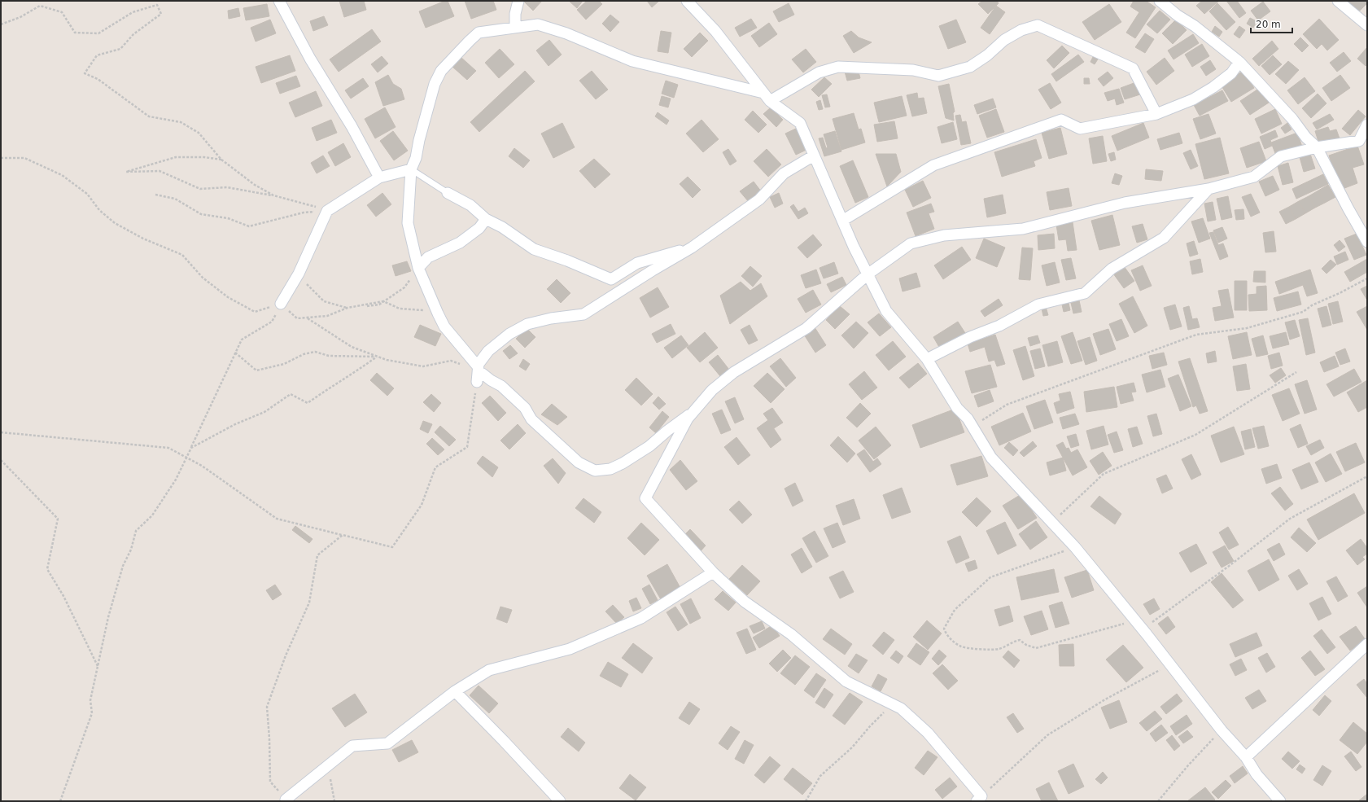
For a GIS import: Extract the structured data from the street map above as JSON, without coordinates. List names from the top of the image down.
{
  "scale_bar": "20 m"
}
